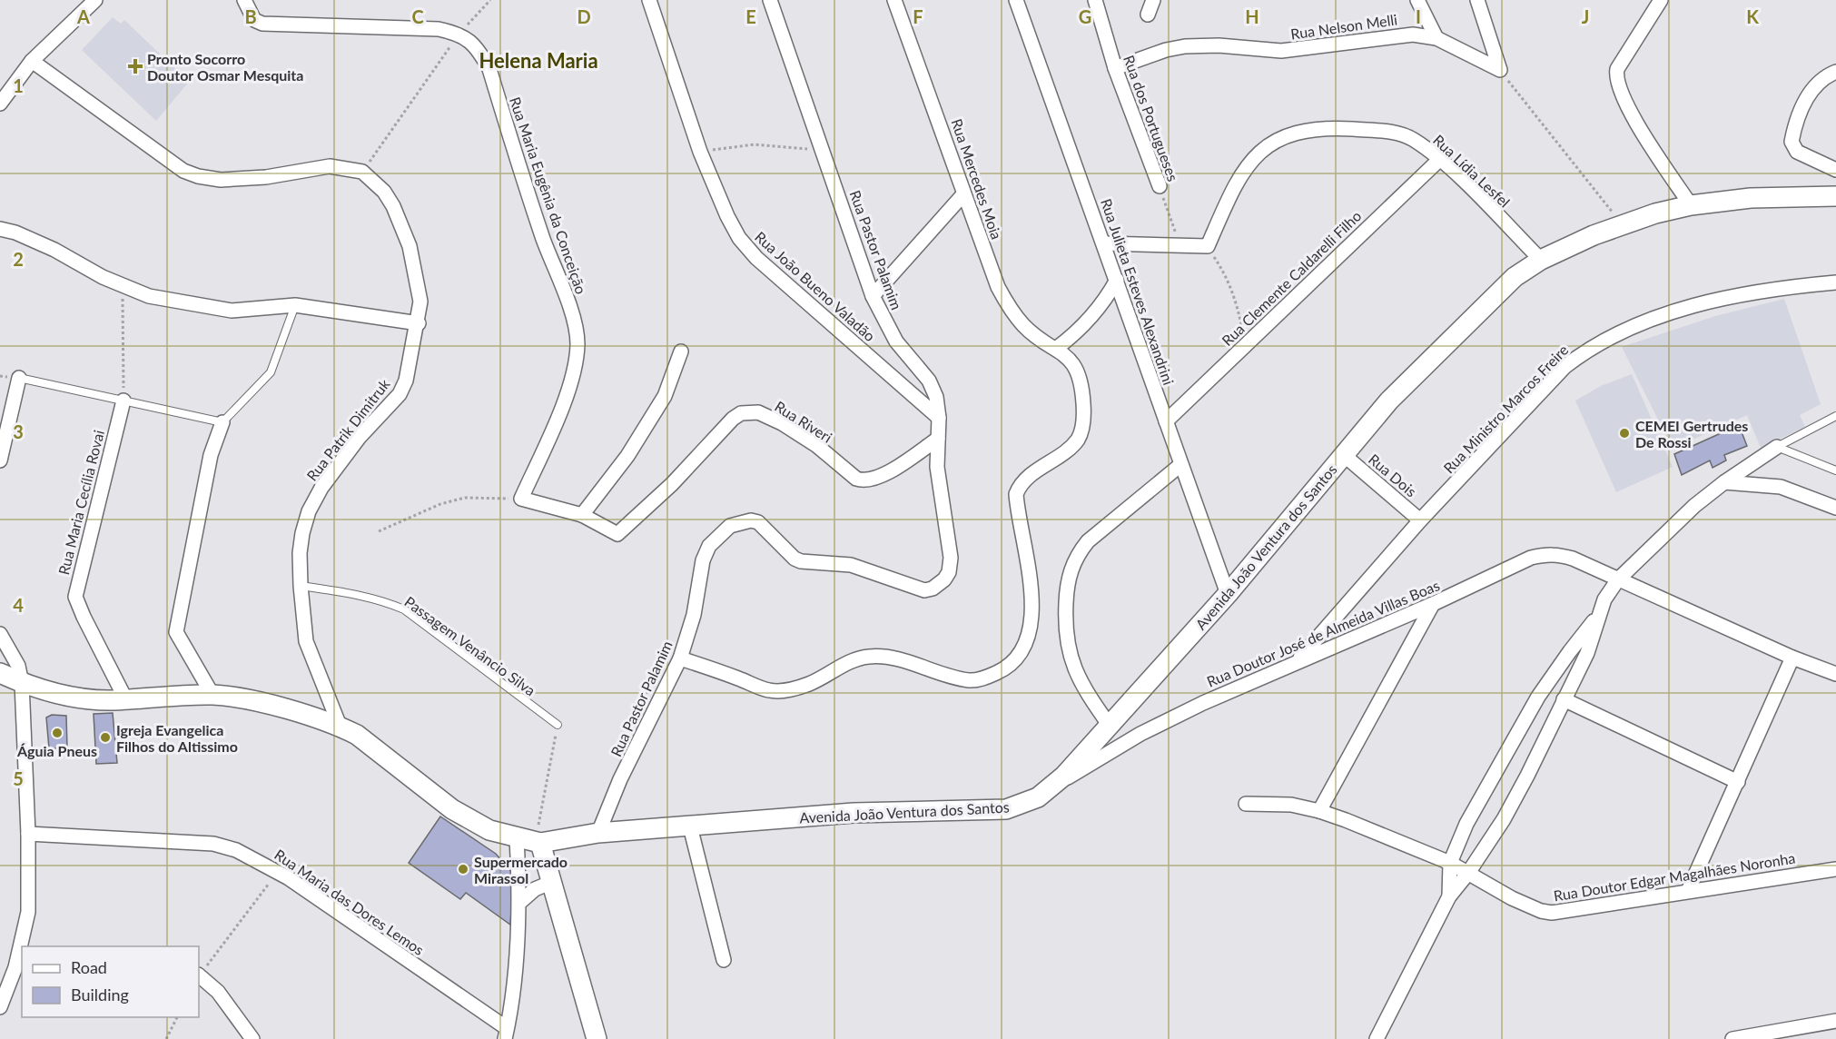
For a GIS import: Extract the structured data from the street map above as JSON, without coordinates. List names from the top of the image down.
{
  "streets": {
    "main road": ["Avenida João Ventura dos Santos"],
    "street": [
      "Rua Nelson Melli",
      "Rua dos Portugueses",
      "Rua Lídia Lesfel",
      "Rua Mercedes Moia",
      "Rua Maria Eugênia da Conceição",
      "Rua Pastor Palamim",
      "Rua Clemente Caldarelli Filho",
      "Rua João Bueno Valadão",
      "Rua Julieta Esteves Alexandrini",
      "Rua Ministro Marcos Freire",
      "Rua Riveri",
      "Rua Patrik Dimitruk",
      "Rua Dois",
      "Rua Maria Cecília Rovai",
      "Rua Doutor José de Almeida Villas Boas",
      "Rua Doutor Edgar Magalhães Noronha",
      "Rua Maria das Dores Lemos"
    ],
    "lane": ["Passagem Venâncio Silva"]
  },
  "crossings": [
    ["Rua Nelson Melli", "Rua dos Portugueses"],
    ["Rua Lídia Lesfel", "Rua Clemente Caldarelli Filho"],
    ["Rua Lídia Lesfel", "Avenida João Ventura dos Santos"],
    ["Rua Mercedes Moia", "Rua Pastor Palamim"],
    ["Rua Pastor Palamim", "Rua João Bueno Valadão"],
    ["Rua Pastor Palamim", "Rua Riveri"],
    ["Rua Pastor Palamim", "Avenida João Ventura dos Santos"],
    ["Rua Clemente Caldarelli Filho", "Rua Julieta Esteves Alexandrini"],
    ["Rua Julieta Esteves Alexandrini", "Avenida João Ventura dos Santos"],
    ["Rua Ministro Marcos Freire", "Rua Dois"],
    ["Rua Ministro Marcos Freire", "Rua Doutor José de Almeida Villas Boas"],
    ["Rua Patrik Dimitruk", "Avenida João Ventura dos Santos"],
    ["Rua Patrik Dimitruk", "Passagem Venâncio Silva"],
    ["Rua Dois", "Avenida João Ventura dos Santos"],
    ["Rua Maria Cecília Rovai", "Avenida João Ventura dos Santos"],
    ["Avenida João Ventura dos Santos", "Rua Doutor José de Almeida Villas Boas"]
  ],
  "districts": ["Helena Maria"],
  "places": {
    "health": ["Pronto Socorro Doutor Osmar Mesquita"],
    "other": [
      "CEMEI Gertrudes De Rossi",
      "Águia Pneus",
      "Igreja Evangelica Filhos do Altissimo",
      "Supermercado Mirassol"
    ]
  },
  "legend": ["Road", "Building"],
  "grid": {
    "columns": [
      "A",
      "B",
      "C",
      "D",
      "E",
      "F",
      "G",
      "H",
      "I",
      "J",
      "K"
    ],
    "rows": [
      "1",
      "2",
      "3",
      "4",
      "5"
    ]
  }
}
